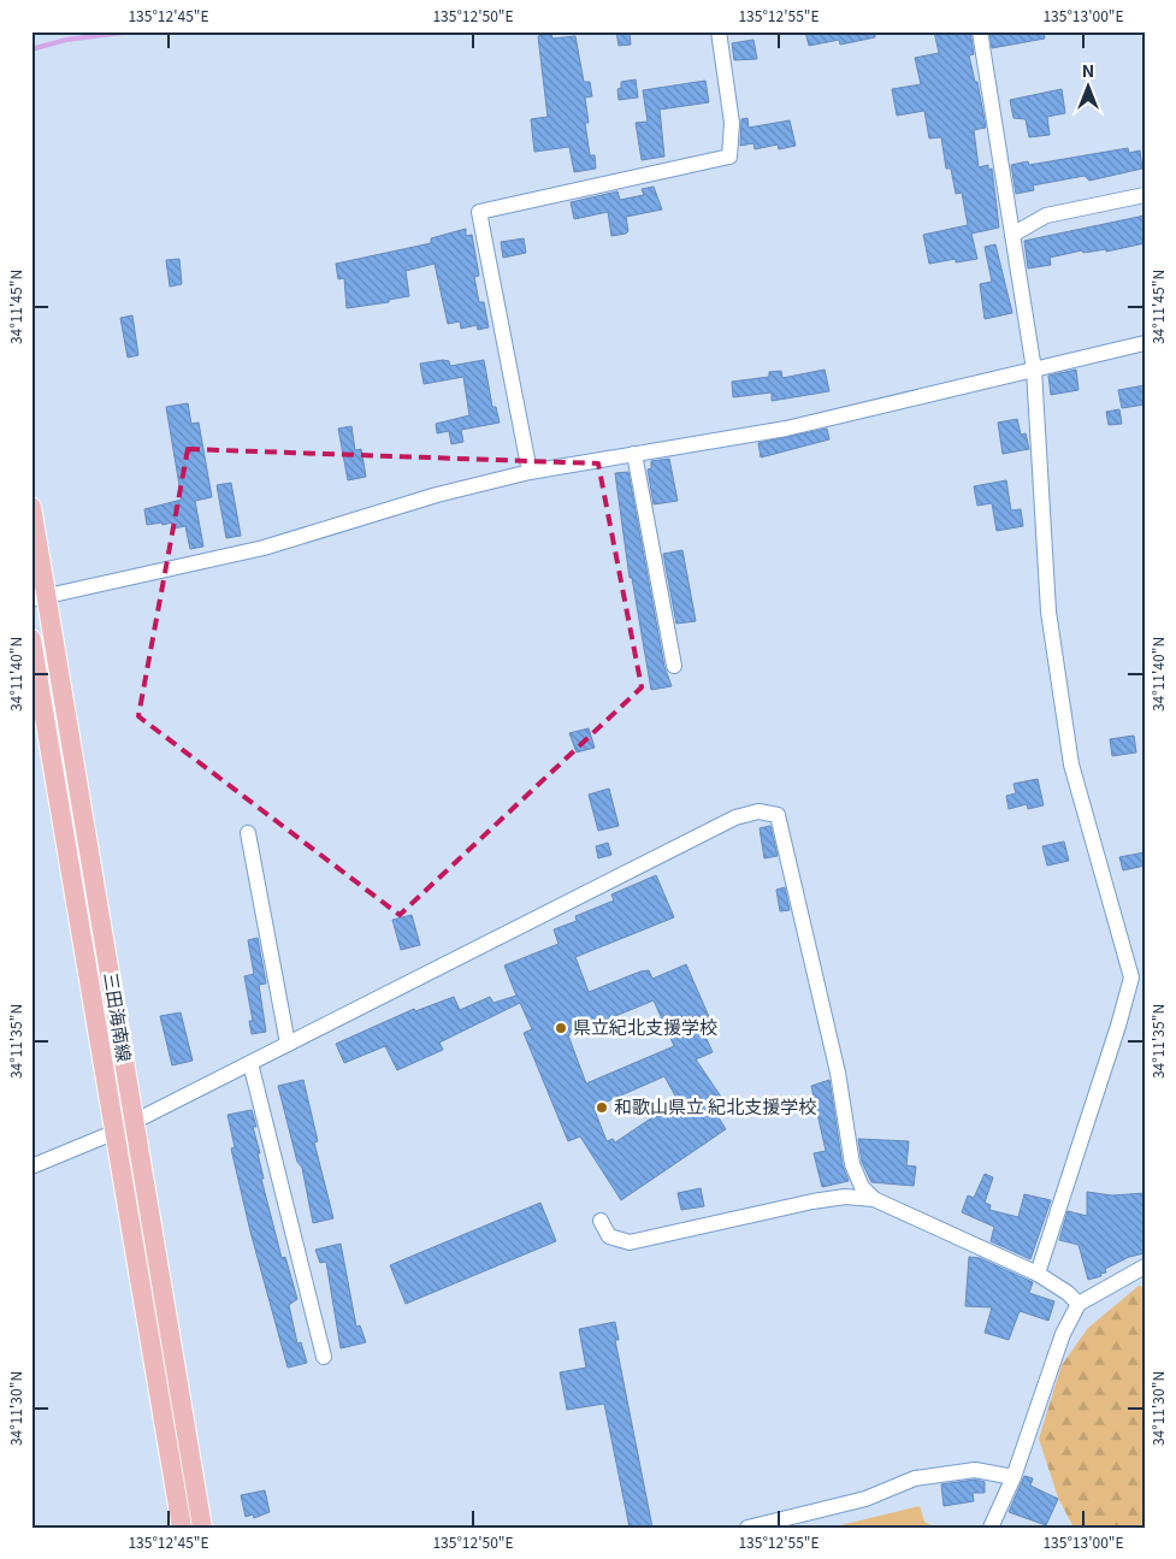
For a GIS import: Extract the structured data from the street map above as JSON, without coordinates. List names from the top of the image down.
{
  "streets": {
    "main road": ["三田海南線"]
  },
  "places": ["県立紀北支援学校", "和歌山県立 紀北支援学校"],
  "north": "top",
  "coordinates": [
    "135°12'45\"E",
    "135°12'50\"E",
    "135°12'55\"E",
    "135°13'00\"E",
    "34°11'45\"N",
    "34°11'40\"N",
    "34°11'35\"N",
    "34°11'30\"N"
  ]
}
